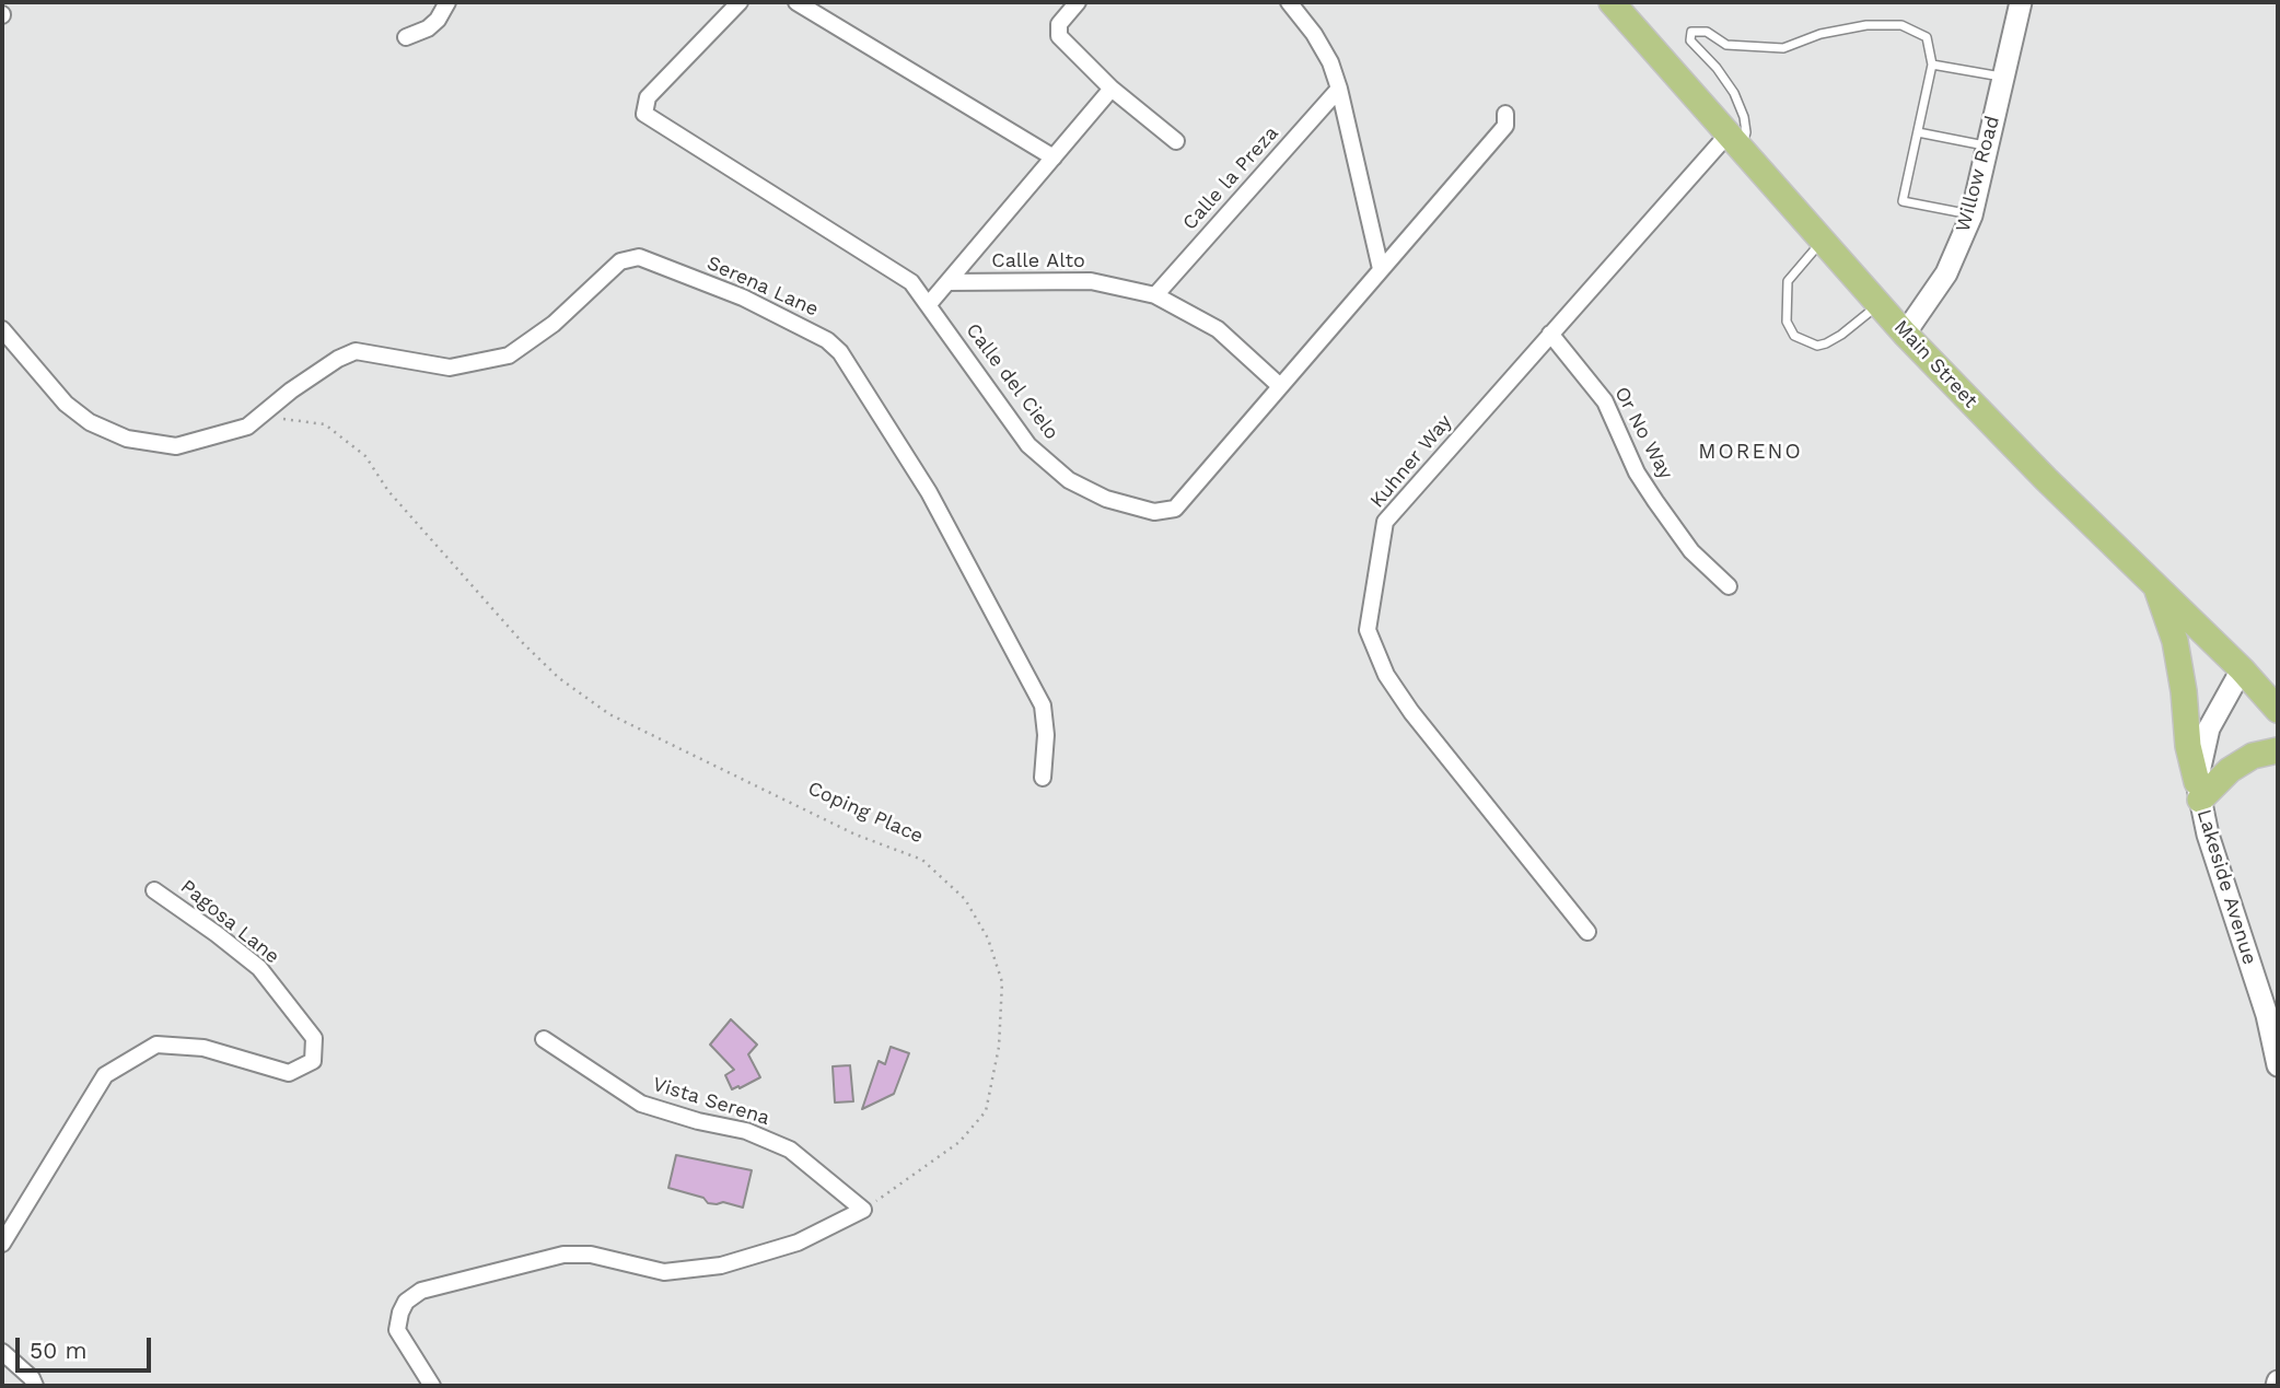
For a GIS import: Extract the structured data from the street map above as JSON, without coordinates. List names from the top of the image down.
{
  "streets": {
    "main road": ["Main Street"],
    "street": [
      "Willow Road",
      "Calle la Preza",
      "Calle Alto",
      "Serena Lane",
      "Calle del Cielo",
      "Or No Way",
      "Kuhner Way",
      "Lakeside Avenue",
      "Pagosa Lane",
      "Vista Serena"
    ],
    "path": ["Coping Place"]
  },
  "crossings": [
    ["Willow Road", "Main Street"],
    ["Calle la Preza", "Calle Alto"],
    ["Calle Alto", "Calle del Cielo"],
    ["Main Street", "Kuhner Way"],
    ["Main Street", "Lakeside Avenue"],
    ["Or No Way", "Kuhner Way"],
    ["Coping Place", "Vista Serena"]
  ],
  "districts": ["MORENO"],
  "scale_bar": "50 m"
}
